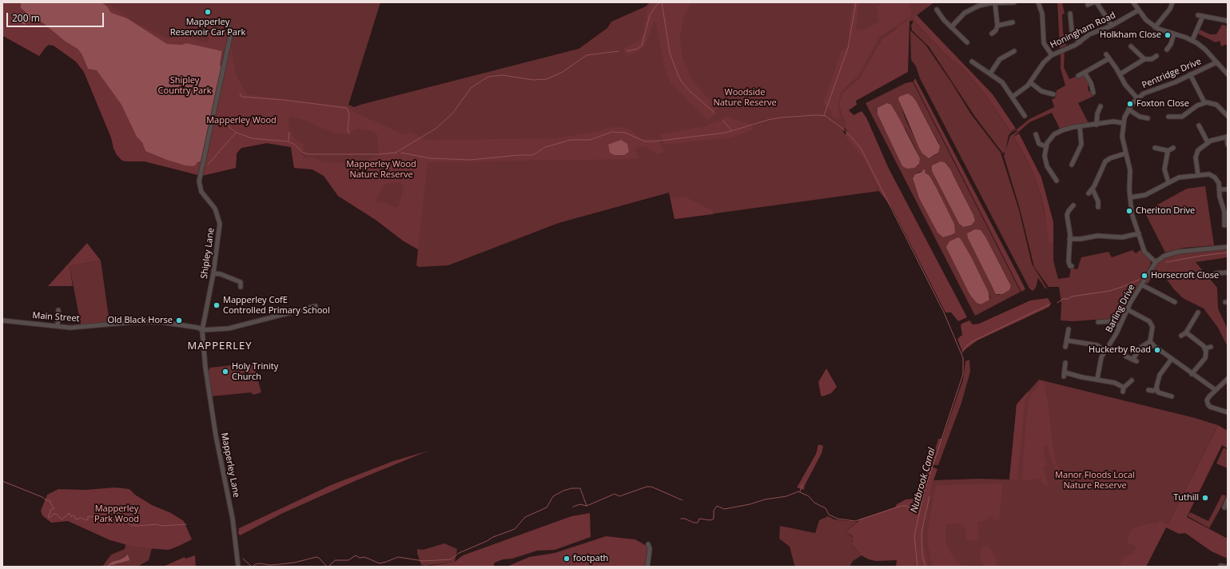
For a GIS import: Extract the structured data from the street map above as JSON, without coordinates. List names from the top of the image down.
{
  "streets": {
    "street": [
      "Honingham Road",
      "Pentridge Drive",
      "Shipley Lane",
      "Barling Drive",
      "Main Street",
      "Mapperley Lane"
    ]
  },
  "crossings": [
    ["Pentridge Drive", "Barling Drive"],
    ["Shipley Lane", "Main Street"],
    ["Shipley Lane", "Mapperley Lane"],
    ["Main Street", "Mapperley Lane"]
  ],
  "districts": ["MAPPERLEY"],
  "water": ["Nutbrook Canal"],
  "parks": [
    "Shipley Country Park",
    "Woodside Nature Reserve",
    "Mapperley Wood",
    "Mapperley Wood Nature Reserve",
    "Manor Floods Local Nature Reserve",
    "Mapperley Park Wood"
  ],
  "places": [
    "Mapperley Reservoir Car Park",
    "Holkham Close",
    "Foxton Close",
    "Cheriton Drive",
    "Horsecroft Close",
    "Mapperley CofE Controlled Primary School",
    "Old Black Horse",
    "Huckerby Road",
    "Holy Trinity Church",
    "Tuthill",
    "footpath"
  ],
  "scale_bar": "200 m"
}
